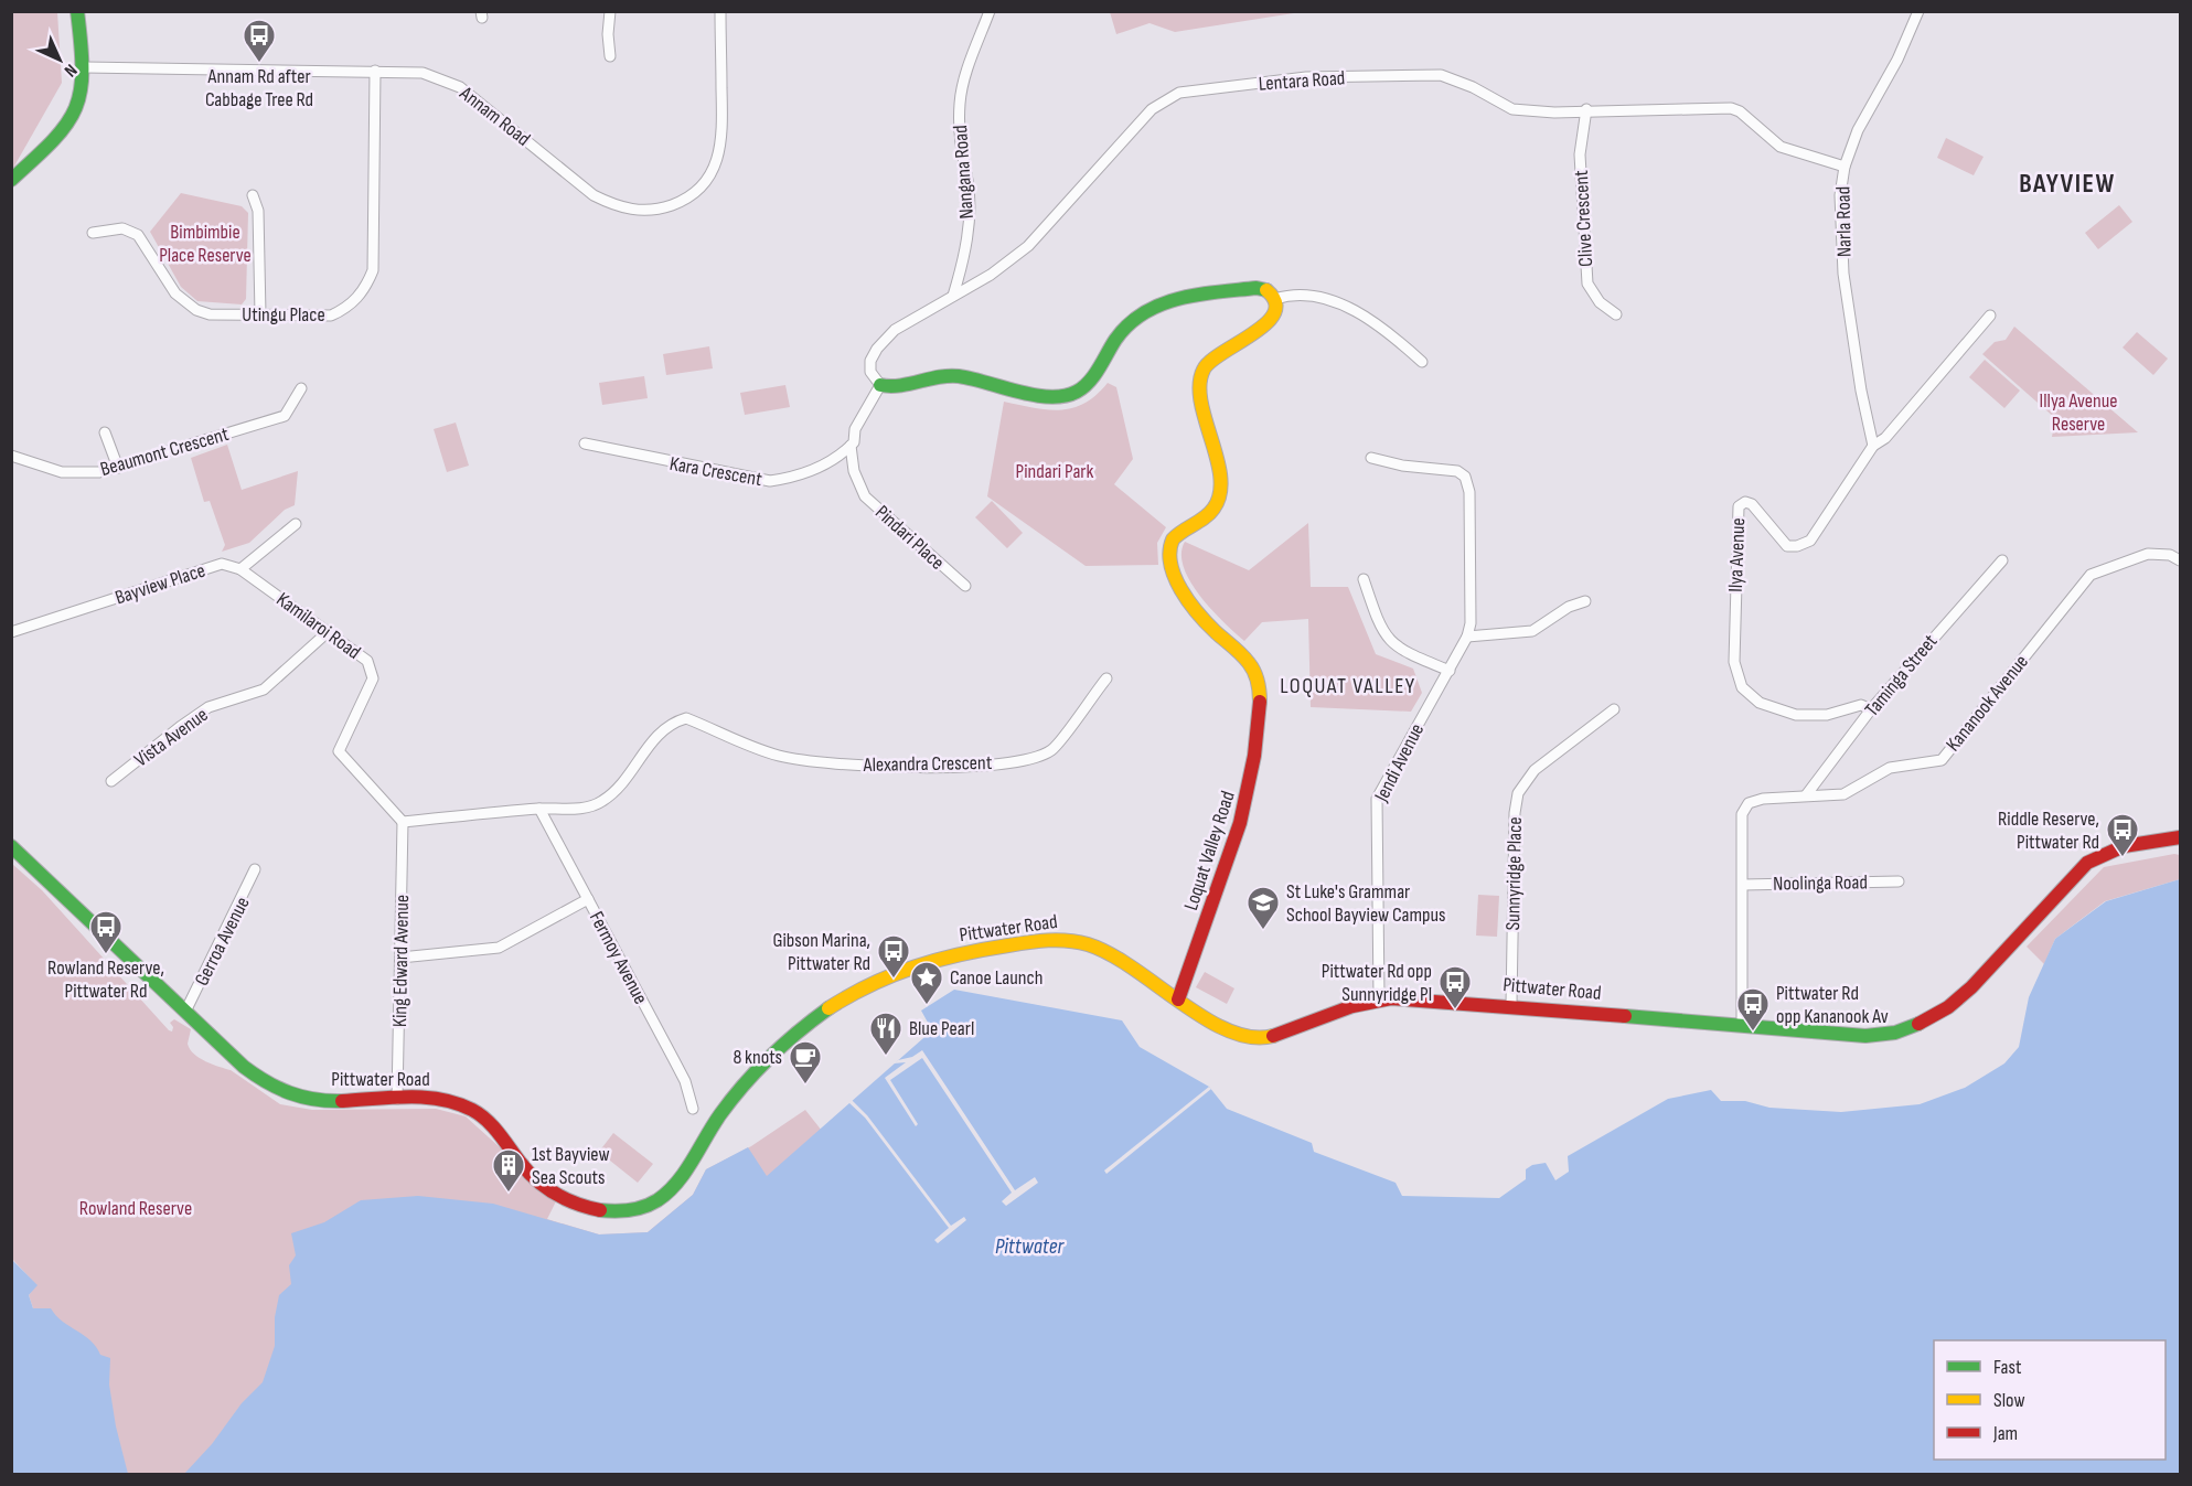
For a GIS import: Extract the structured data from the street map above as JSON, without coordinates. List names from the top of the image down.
{
  "streets": {
    "main road": ["Loquat Valley Road", "Pittwater Road"],
    "street": [
      "Lentara Road",
      "Annam Road",
      "Nangana Road",
      "Clive Crescent",
      "Narla Road",
      "Utingu Place",
      "Beaumont Crescent",
      "Kara Crescent",
      "Pindari Place",
      "Ilya Avenue",
      "Bayview Place",
      "Kamilaroi Road",
      "Taminga Street",
      "Kananook Avenue",
      "Vista Avenue",
      "Jendi Avenue",
      "Alexandra Crescent",
      "Sunnyridge Place",
      "Noolinga Road",
      "Gerroa Avenue",
      "Fermoy Avenue",
      "King Edward Avenue"
    ]
  },
  "crossings": [
    ["Lentara Road", "Nangana Road"],
    ["Lentara Road", "Clive Crescent"],
    ["Lentara Road", "Narla Road"],
    ["Annam Road", "Utingu Place"],
    ["Narla Road", "Ilya Avenue"],
    ["Kara Crescent", "Pindari Place"],
    ["Ilya Avenue", "Taminga Street"],
    ["Bayview Place", "Kamilaroi Road"],
    ["Kamilaroi Road", "Vista Avenue"],
    ["Kamilaroi Road", "Alexandra Crescent"],
    ["Kamilaroi Road", "King Edward Avenue"],
    ["Taminga Street", "Kananook Avenue"],
    ["Kananook Avenue", "Noolinga Road"],
    ["Kananook Avenue", "Pittwater Road"],
    ["Jendi Avenue", "Pittwater Road"],
    ["Alexandra Crescent", "Fermoy Avenue"],
    ["Alexandra Crescent", "King Edward Avenue"],
    ["Loquat Valley Road", "Pittwater Road"],
    ["Sunnyridge Place", "Pittwater Road"],
    ["Pittwater Road", "Gerroa Avenue"],
    ["Pittwater Road", "King Edward Avenue"]
  ],
  "districts": ["BAYVIEW", "LOQUAT VALLEY"],
  "water": ["Pittwater"],
  "parks": [
    "Bimbimbie Place Reserve",
    "Illya Avenue Reserve",
    "Pindari Park",
    "Rowland Reserve"
  ],
  "places": {
    "bus stop": [
      "Annam Rd after Cabbage Tree Rd",
      "Riddle Reserve, Pittwater Rd",
      "Rowland Reserve, Pittwater Rd",
      "Gibson Marina, Pittwater Rd",
      "Pittwater Rd opp Sunnyridge Pl",
      "Pittwater Rd opp Kananook Av"
    ],
    "school or university": ["St Luke's Grammar School Bayview Campus"],
    "place": ["Canoe Launch"],
    "restaurant": ["Blue Pearl"],
    "cafe": ["8 knots"],
    "building": ["1st Bayview Sea Scouts"]
  },
  "legend": ["Fast", "Slow", "Jam"],
  "north": "bottom right"
}
